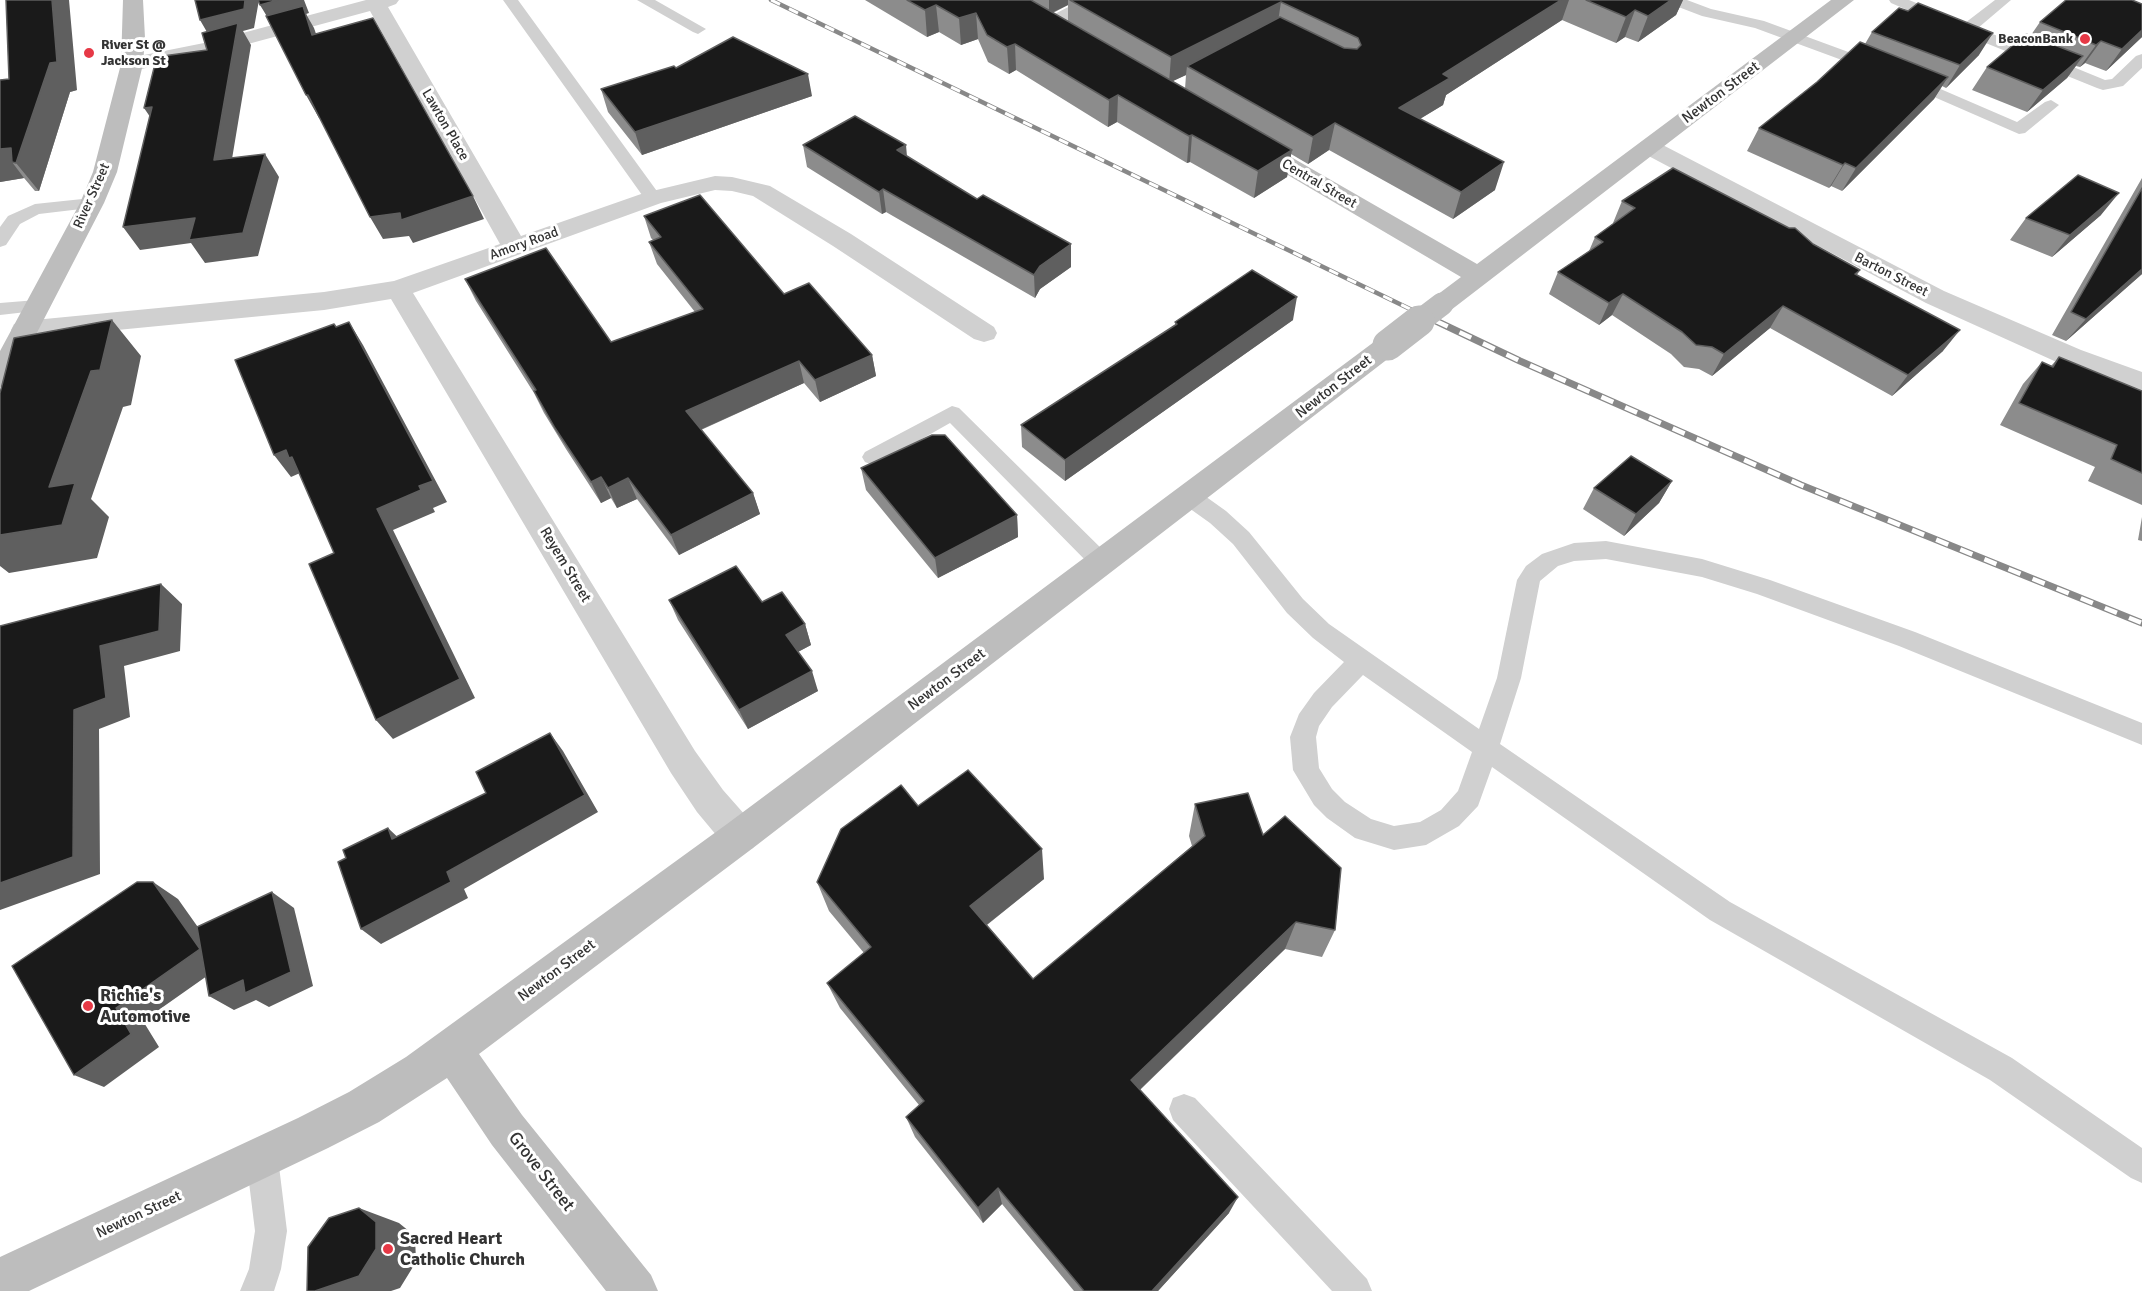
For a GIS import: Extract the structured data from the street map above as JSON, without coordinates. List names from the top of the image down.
{
  "streets": {
    "main road": [
      "Newton Street",
      "Central Street",
      "River Street",
      "Grove Street"
    ],
    "street": [
      "Lawton Place",
      "Amory Road",
      "Barton Street",
      "Reyem Street"
    ]
  },
  "crossings": [
    ["Newton Street", "Central Street"],
    ["Newton Street", "Barton Street"],
    ["Newton Street", "Reyem Street"],
    ["Newton Street", "Grove Street"],
    ["Lawton Place", "Amory Road"],
    ["River Street", "Amory Road"],
    ["Amory Road", "Reyem Street"]
  ],
  "places": [
    "BeaconBank",
    "River St @ Jackson St",
    "Richie's Automotive",
    "Sacred Heart Catholic Church"
  ]
}
